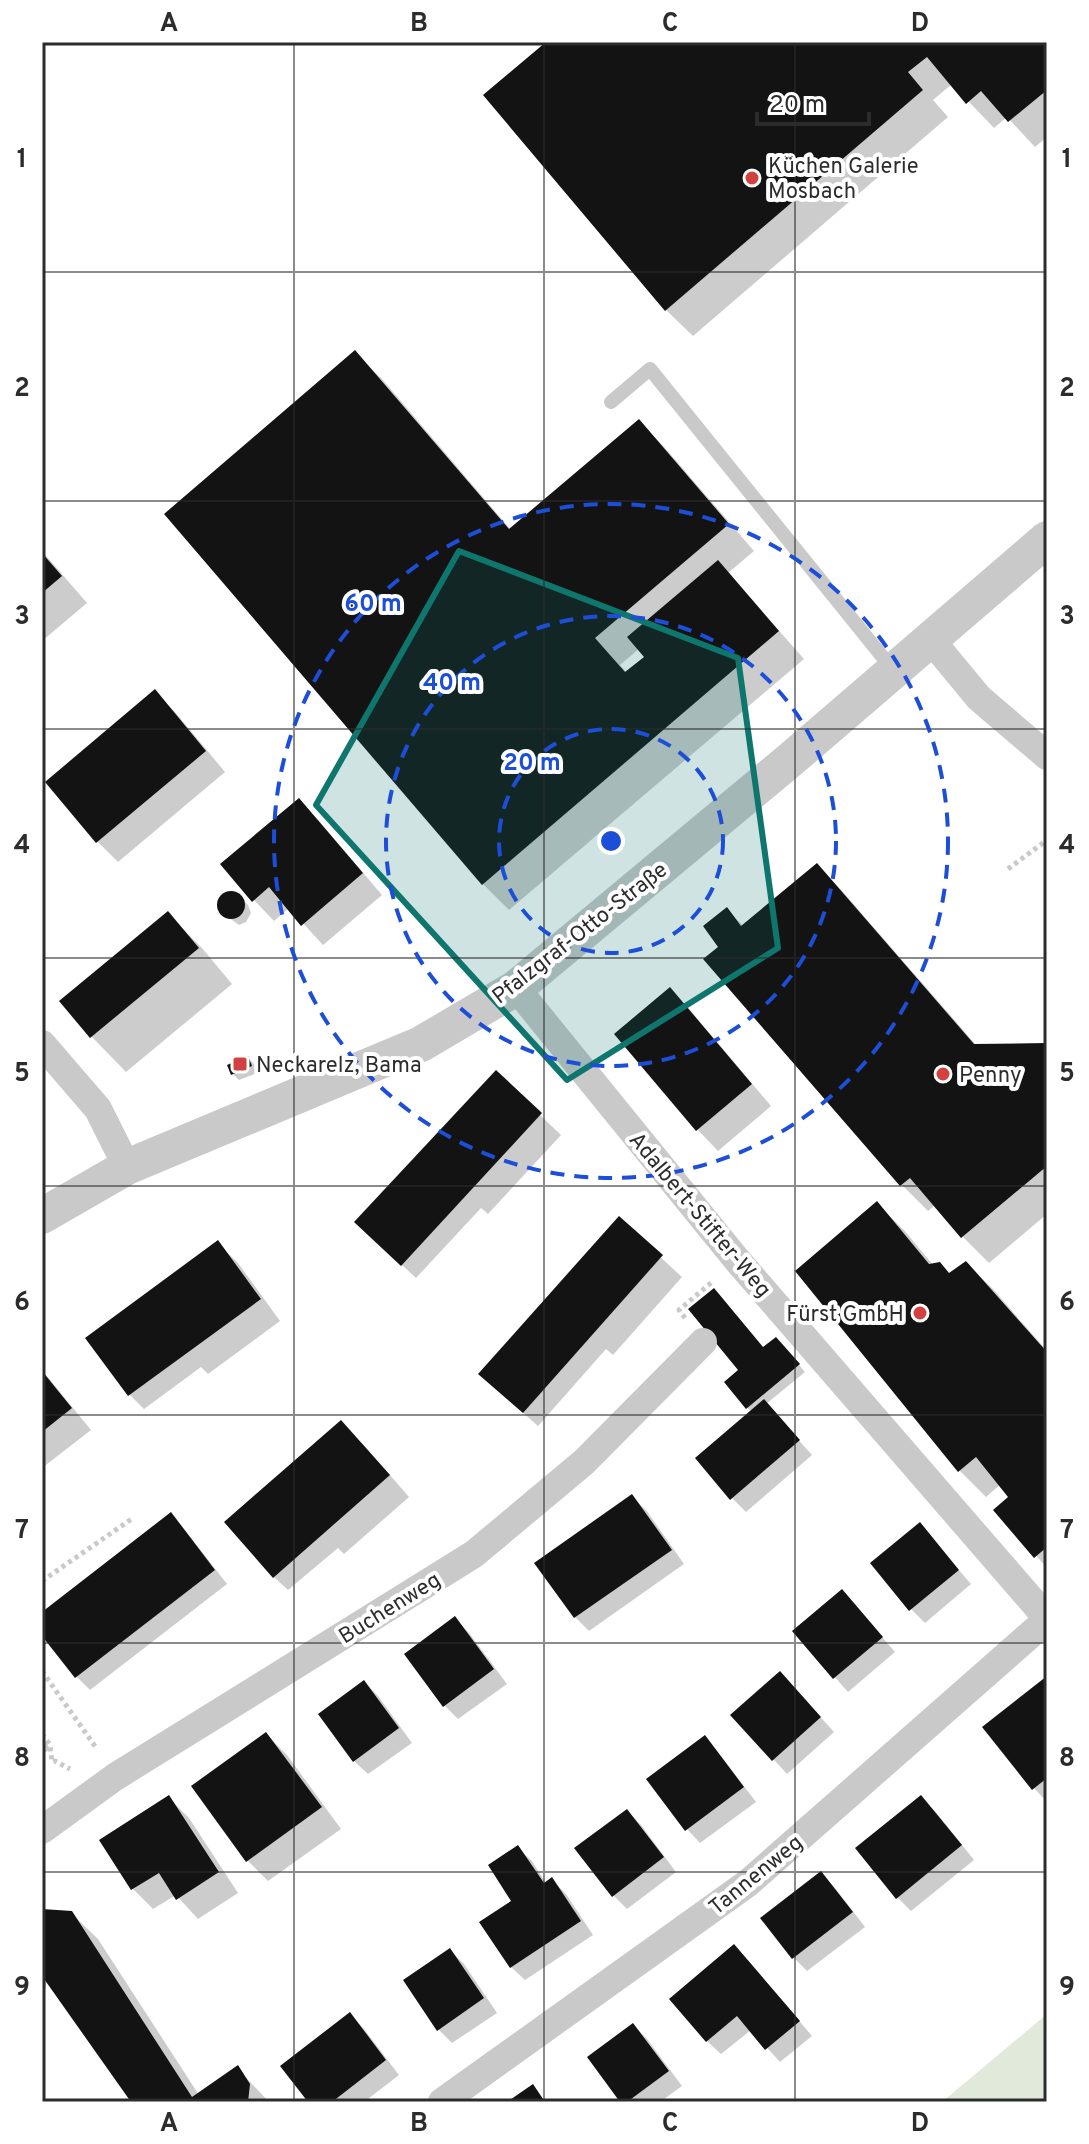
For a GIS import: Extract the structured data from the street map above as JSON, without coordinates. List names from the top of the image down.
{
  "streets": {
    "street": [
      "Pfalzgraf-Otto-Straße",
      "Adalbert-Stifter-Weg",
      "Buchenweg",
      "Tannenweg"
    ]
  },
  "crossings": [
    ["Pfalzgraf-Otto-Straße", "Adalbert-Stifter-Weg"],
    ["Adalbert-Stifter-Weg", "Tannenweg"]
  ],
  "places": {
    "other": ["Küchen Galerie Mosbach", "Penny", "Fürst GmbH"],
    "transit": ["Neckarelz, Bama"]
  },
  "scale_bar": "20 m",
  "grid": {
    "columns": [
      "A",
      "B",
      "C",
      "D"
    ],
    "rows": [
      "1",
      "2",
      "3",
      "4",
      "5",
      "6",
      "7",
      "8",
      "9"
    ]
  },
  "rings": ["60 m", "40 m", "20 m"]
}
